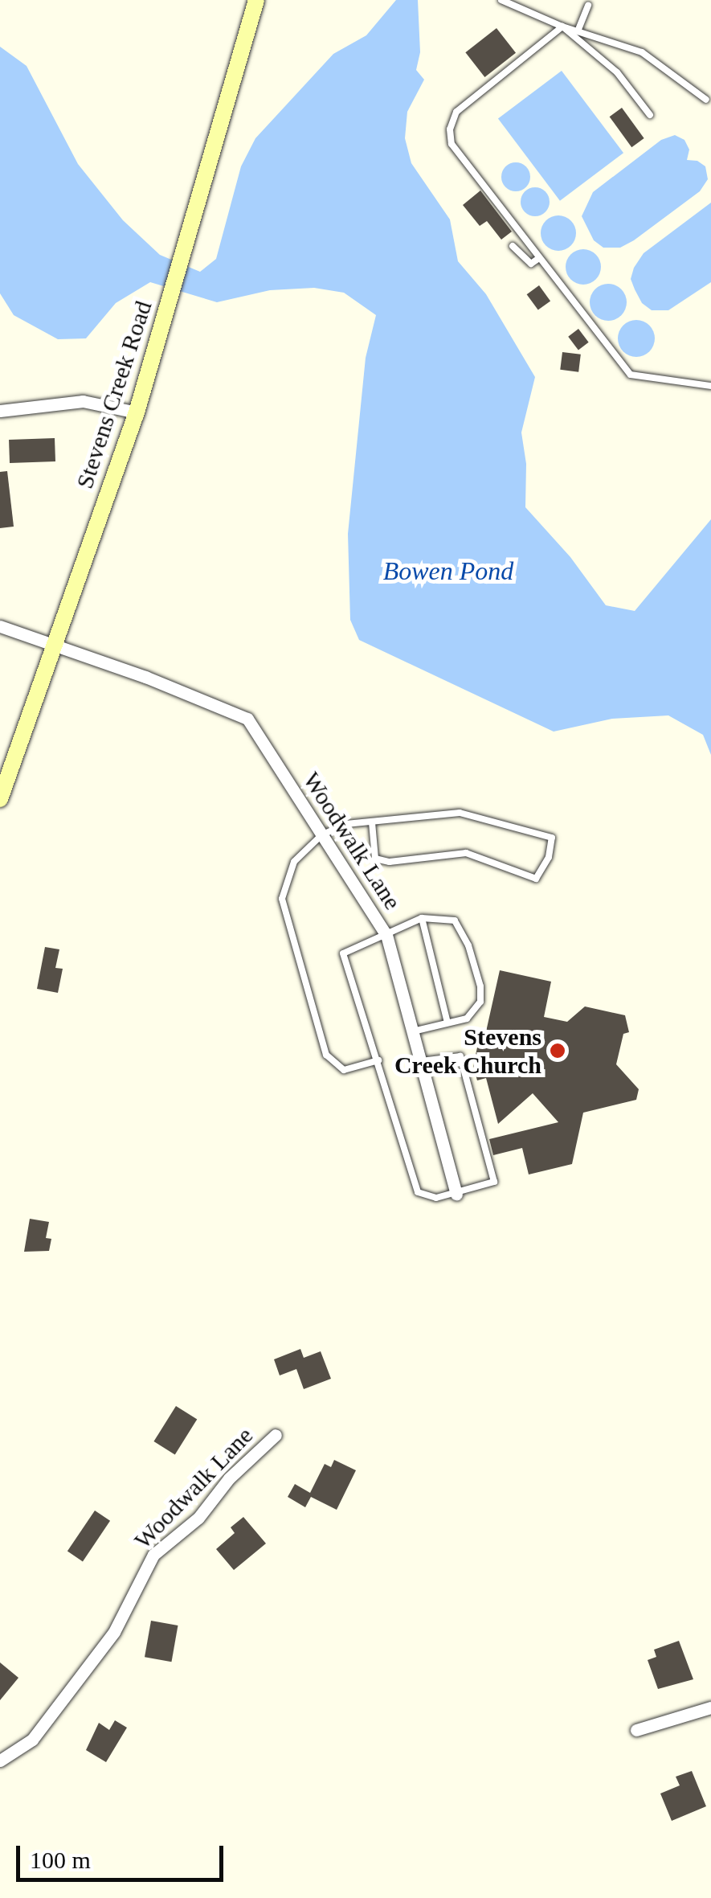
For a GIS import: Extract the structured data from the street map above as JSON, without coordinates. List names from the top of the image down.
{
  "streets": {
    "street": ["Stevens Creek Road", "Woodwalk Lane"]
  },
  "crossings": [
    ["Stevens Creek Road", "Woodwalk Lane"]
  ],
  "water": ["Bowen Pond"],
  "places": ["Stevens Creek Church"],
  "scale_bar": "100 m"
}
